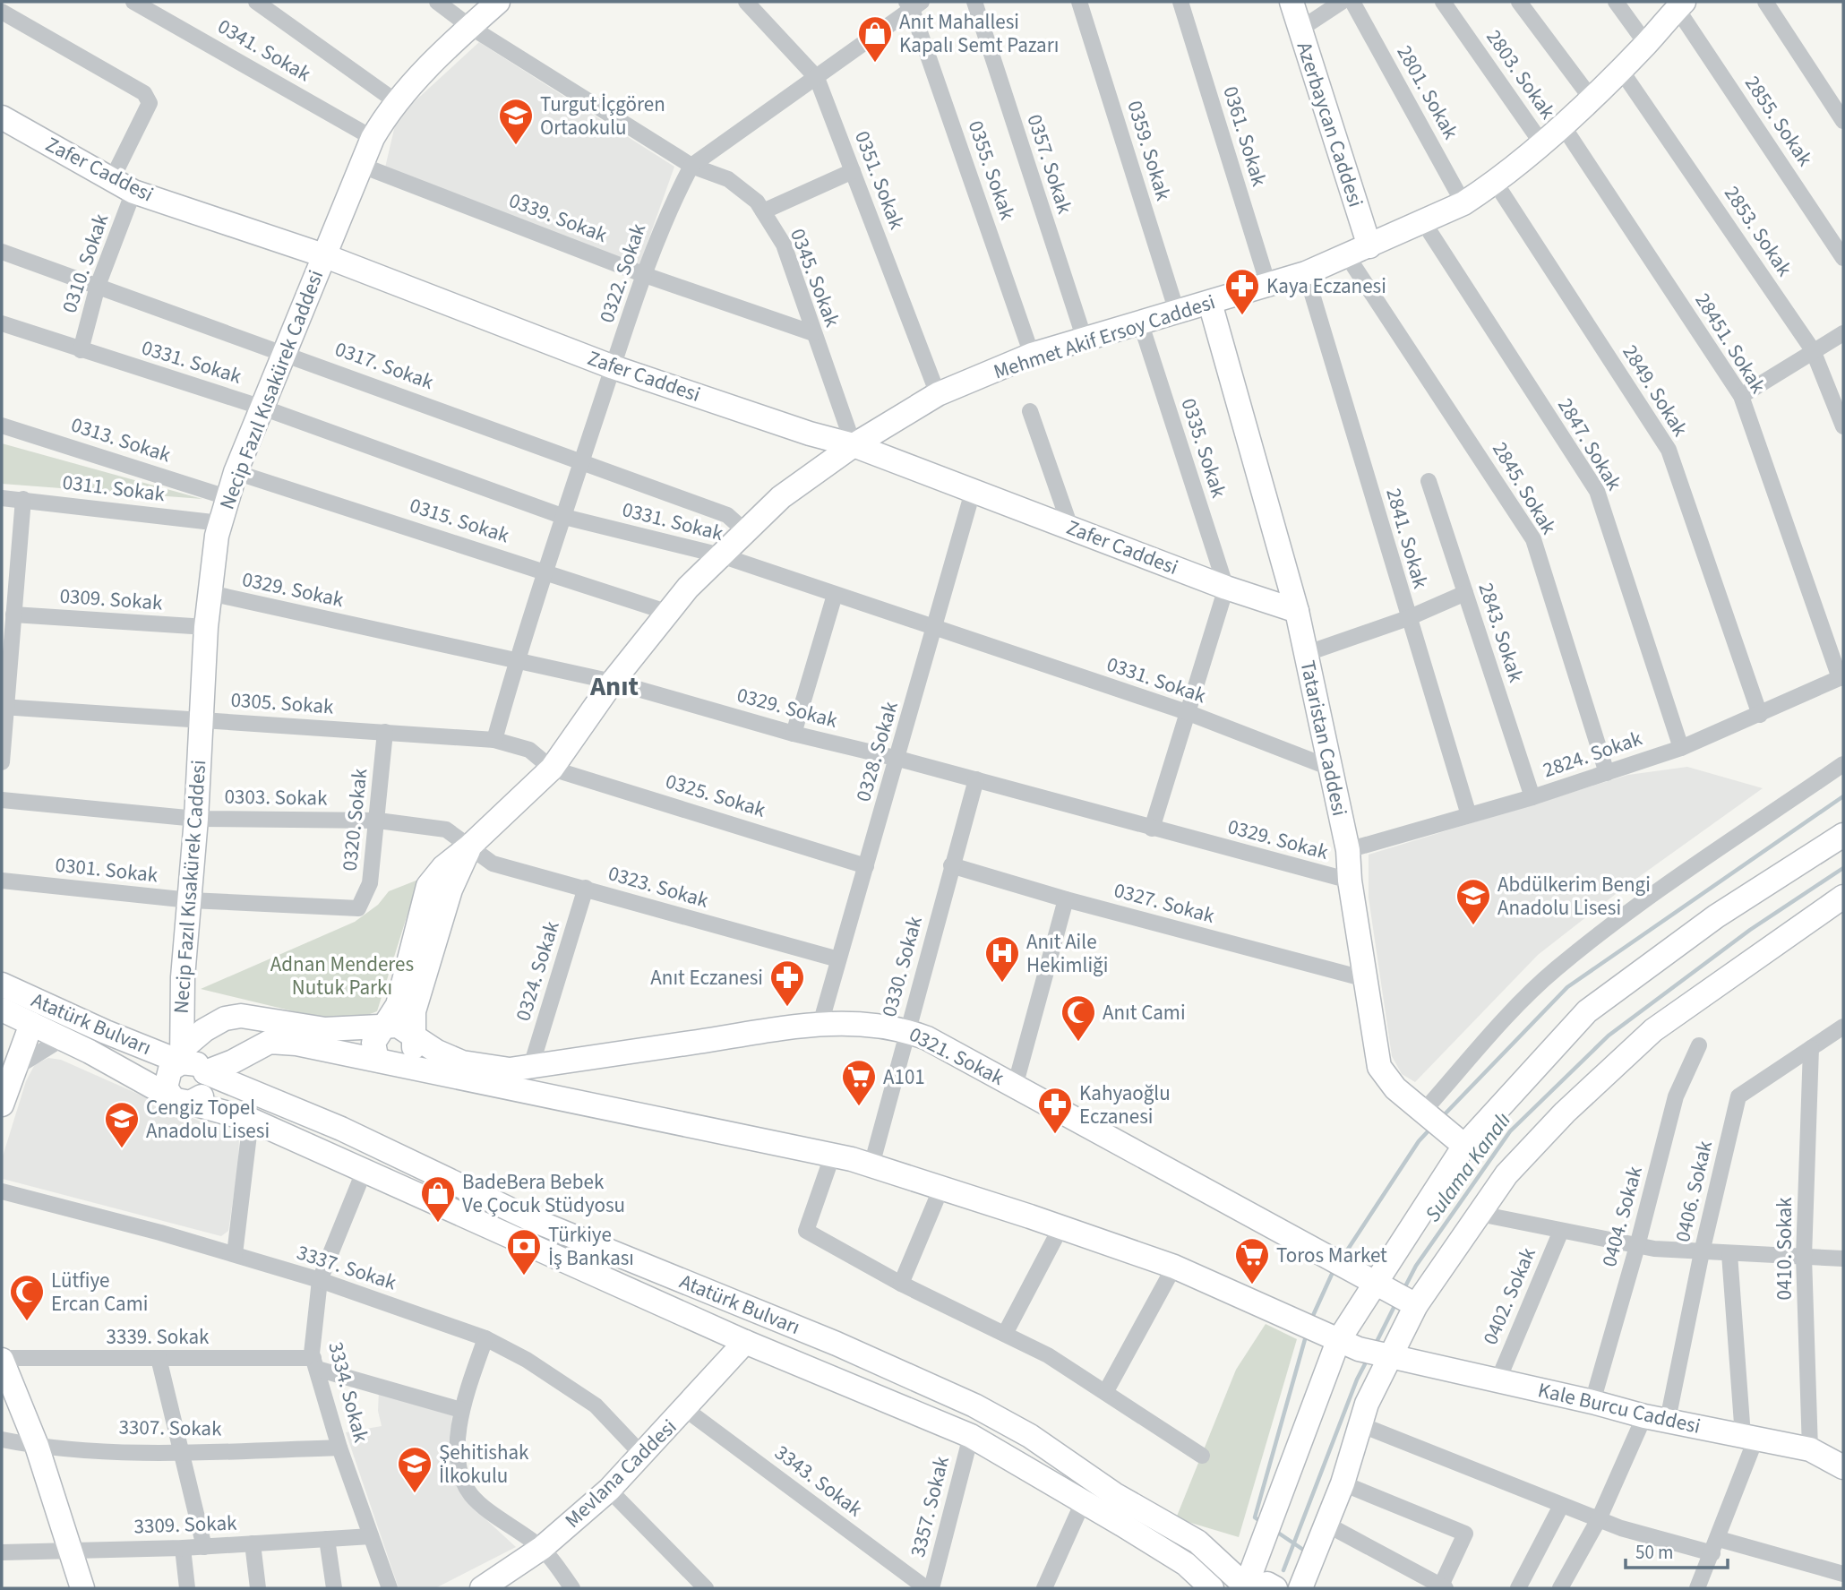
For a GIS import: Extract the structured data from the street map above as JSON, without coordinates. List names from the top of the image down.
{
  "streets": {
    "street": [
      "0341. Sokak",
      "2803. Sokak",
      "2801. Sokak",
      "2855. Sokak",
      "Azerbaycan Caddesi",
      "0361. Sokak",
      "0359. Sokak",
      "0357. Sokak",
      "Zafer Caddesi",
      "0355. Sokak",
      "0351. Sokak",
      "0339. Sokak",
      "2853. Sokak",
      "0310. Sokak",
      "0322. Sokak",
      "0345. Sokak",
      "Mehmet Akif Ersoy Caddesi",
      "28451. Sokak",
      "0331. Sokak",
      "0317. Sokak",
      "Necip Fazıl Kısakürek Caddesi",
      "2849. Sokak",
      "0313. Sokak",
      "2847. Sokak",
      "0335. Sokak",
      "0311. Sokak",
      "2845. Sokak",
      "0315. Sokak",
      "2841. Sokak",
      "0329. Sokak",
      "0309. Sokak",
      "2843. Sokak",
      "0305. Sokak",
      "Tataristan Caddesi",
      "0328. Sokak",
      "2824. Sokak",
      "0325. Sokak",
      "0303. Sokak",
      "0320. Sokak",
      "0301. Sokak",
      "0323. Sokak",
      "0327. Sokak",
      "0330. Sokak",
      "0324. Sokak",
      "Atatürk Bulvarı",
      "0321. Sokak",
      "0406. Sokak",
      "0404. Sokak",
      "0410. Sokak",
      "3337. Sokak",
      "0402. Sokak",
      "3339. Sokak",
      "3334. Sokak",
      "Kale Burcu Caddesi",
      "3307. Sokak",
      "Mevlana Caddesi",
      "3343. Sokak",
      "3357. Sokak",
      "3309. Sokak"
    ]
  },
  "crossings": [
    ["0341. Sokak", "Necip Fazıl Kısakürek Caddesi"],
    ["2803. Sokak", "Mehmet Akif Ersoy Caddesi"],
    ["2801. Sokak", "Mehmet Akif Ersoy Caddesi"],
    ["2855. Sokak", "Mehmet Akif Ersoy Caddesi"],
    ["Azerbaycan Caddesi", "Mehmet Akif Ersoy Caddesi"],
    ["0361. Sokak", "Mehmet Akif Ersoy Caddesi"],
    ["0359. Sokak", "Mehmet Akif Ersoy Caddesi"],
    ["0357. Sokak", "Mehmet Akif Ersoy Caddesi"],
    ["Zafer Caddesi", "0310. Sokak"],
    ["Zafer Caddesi", "0322. Sokak"],
    ["Zafer Caddesi", "0345. Sokak"],
    ["Zafer Caddesi", "Mehmet Akif Ersoy Caddesi"],
    ["Zafer Caddesi", "Necip Fazıl Kısakürek Caddesi"],
    ["Zafer Caddesi", "0335. Sokak"],
    ["Zafer Caddesi", "Tataristan Caddesi"],
    ["Zafer Caddesi", "0328. Sokak"],
    ["0355. Sokak", "0322. Sokak"],
    ["0355. Sokak", "Mehmet Akif Ersoy Caddesi"],
    ["0351. Sokak", "0322. Sokak"],
    ["0351. Sokak", "Mehmet Akif Ersoy Caddesi"],
    ["0339. Sokak", "0322. Sokak"],
    ["0339. Sokak", "0345. Sokak"],
    ["0339. Sokak", "Necip Fazıl Kısakürek Caddesi"],
    ["2853. Sokak", "Mehmet Akif Ersoy Caddesi"],
    ["0310. Sokak", "0331. Sokak"],
    ["0310. Sokak", "0317. Sokak"],
    ["0322. Sokak", "0345. Sokak"],
    ["0322. Sokak", "0331. Sokak"],
    ["0322. Sokak", "0317. Sokak"],
    ["0322. Sokak", "0315. Sokak"],
    ["0322. Sokak", "0329. Sokak"],
    ["0322. Sokak", "0305. Sokak"],
    ["0345. Sokak", "Mehmet Akif Ersoy Caddesi"],
    ["0345. Sokak", "Necip Fazıl Kısakürek Caddesi"],
    ["Mehmet Akif Ersoy Caddesi", "28451. Sokak"],
    ["Mehmet Akif Ersoy Caddesi", "0331. Sokak"],
    ["Mehmet Akif Ersoy Caddesi", "0317. Sokak"],
    ["Mehmet Akif Ersoy Caddesi", "2849. Sokak"],
    ["Mehmet Akif Ersoy Caddesi", "2847. Sokak"],
    ["Mehmet Akif Ersoy Caddesi", "0335. Sokak"],
    ["Mehmet Akif Ersoy Caddesi", "2845. Sokak"],
    ["Mehmet Akif Ersoy Caddesi", "0315. Sokak"],
    ["Mehmet Akif Ersoy Caddesi", "2841. Sokak"],
    ["Mehmet Akif Ersoy Caddesi", "0329. Sokak"],
    ["Mehmet Akif Ersoy Caddesi", "0305. Sokak"],
    ["Mehmet Akif Ersoy Caddesi", "Tataristan Caddesi"],
    ["Mehmet Akif Ersoy Caddesi", "0325. Sokak"],
    ["Mehmet Akif Ersoy Caddesi", "0303. Sokak"],
    ["Mehmet Akif Ersoy Caddesi", "0323. Sokak"],
    ["Mehmet Akif Ersoy Caddesi", "0321. Sokak"],
    ["Mehmet Akif Ersoy Caddesi", "Kale Burcu Caddesi"],
    ["28451. Sokak", "2824. Sokak"],
    ["0331. Sokak", "Necip Fazıl Kısakürek Caddesi"],
    ["0331. Sokak", "Tataristan Caddesi"],
    ["0331. Sokak", "0328. Sokak"],
    ["0317. Sokak", "Necip Fazıl Kısakürek Caddesi"],
    ["Necip Fazıl Kısakürek Caddesi", "0313. Sokak"],
    ["Necip Fazıl Kısakürek Caddesi", "0311. Sokak"],
    ["Necip Fazıl Kısakürek Caddesi", "0315. Sokak"],
    ["Necip Fazıl Kısakürek Caddesi", "0329. Sokak"],
    ["Necip Fazıl Kısakürek Caddesi", "0309. Sokak"],
    ["Necip Fazıl Kısakürek Caddesi", "0305. Sokak"],
    ["Necip Fazıl Kısakürek Caddesi", "0303. Sokak"],
    ["Necip Fazıl Kısakürek Caddesi", "0301. Sokak"],
    ["Necip Fazıl Kısakürek Caddesi", "Atatürk Bulvarı"],
    ["Necip Fazıl Kısakürek Caddesi", "Kale Burcu Caddesi"],
    ["2849. Sokak", "2824. Sokak"],
    ["2847. Sokak", "2824. Sokak"],
    ["2845. Sokak", "2824. Sokak"],
    ["2841. Sokak", "2824. Sokak"],
    ["0329. Sokak", "Tataristan Caddesi"],
    ["0329. Sokak", "0328. Sokak"],
    ["0329. Sokak", "0330. Sokak"],
    ["2843. Sokak", "2824. Sokak"],
    ["0305. Sokak", "0325. Sokak"],
    ["0305. Sokak", "0320. Sokak"],
    ["Tataristan Caddesi", "2824. Sokak"],
    ["Tataristan Caddesi", "0327. Sokak"],
    ["0328. Sokak", "0325. Sokak"],
    ["0328. Sokak", "0323. Sokak"],
    ["0328. Sokak", "0321. Sokak"],
    ["0303. Sokak", "0320. Sokak"],
    ["0303. Sokak", "0323. Sokak"],
    ["0320. Sokak", "0301. Sokak"],
    ["0323. Sokak", "0324. Sokak"],
    ["0327. Sokak", "0330. Sokak"],
    ["0330. Sokak", "0321. Sokak"],
    ["0330. Sokak", "Kale Burcu Caddesi"],
    ["0324. Sokak", "0321. Sokak"],
    ["Atatürk Bulvarı", "3334. Sokak"],
    ["Atatürk Bulvarı", "Kale Burcu Caddesi"],
    ["Atatürk Bulvarı", "Mevlana Caddesi"],
    ["Atatürk Bulvarı", "3357. Sokak"],
    ["0321. Sokak", "Kale Burcu Caddesi"],
    ["0406. Sokak", "0410. Sokak"],
    ["0406. Sokak", "Kale Burcu Caddesi"],
    ["0404. Sokak", "Kale Burcu Caddesi"],
    ["0410. Sokak", "Kale Burcu Caddesi"],
    ["3337. Sokak", "3334. Sokak"],
    ["3337. Sokak", "Mevlana Caddesi"],
    ["0402. Sokak", "Kale Burcu Caddesi"],
    ["3339. Sokak", "3334. Sokak"],
    ["3334. Sokak", "3307. Sokak"],
    ["3334. Sokak", "3309. Sokak"],
    ["Mevlana Caddesi", "3343. Sokak"]
  ],
  "districts": ["Anıt"],
  "water": ["Sulama Kanalı"],
  "parks": ["Adnan Menderes Nutuk Parkı"],
  "places": {
    "shop": ["Anıt Mahallesi Kapalı Semt Pazarı", "BadeBera Bebek Ve Çocuk Stüdyosu"],
    "school or university": [
      "Turgut İçgören Ortaokulu",
      "Abdülkerim Bengi Anadolu Lisesi",
      "Cengiz Topel Anadolu Lisesi",
      "Şehitishak İlkokulu"
    ],
    "pharmacy": ["Kaya Eczanesi", "Anıt Eczanesi", "Kahyaoğlu Eczanesi"],
    "hospital": ["Anıt Aile Hekimliği"],
    "mosque": ["Anıt Cami", "Lütfiye Ercan Cami"],
    "supermarket": ["A101", "Toros Market"],
    "bank": ["Türkiye İş Bankası"]
  },
  "scale_bar": "50 m"
}
